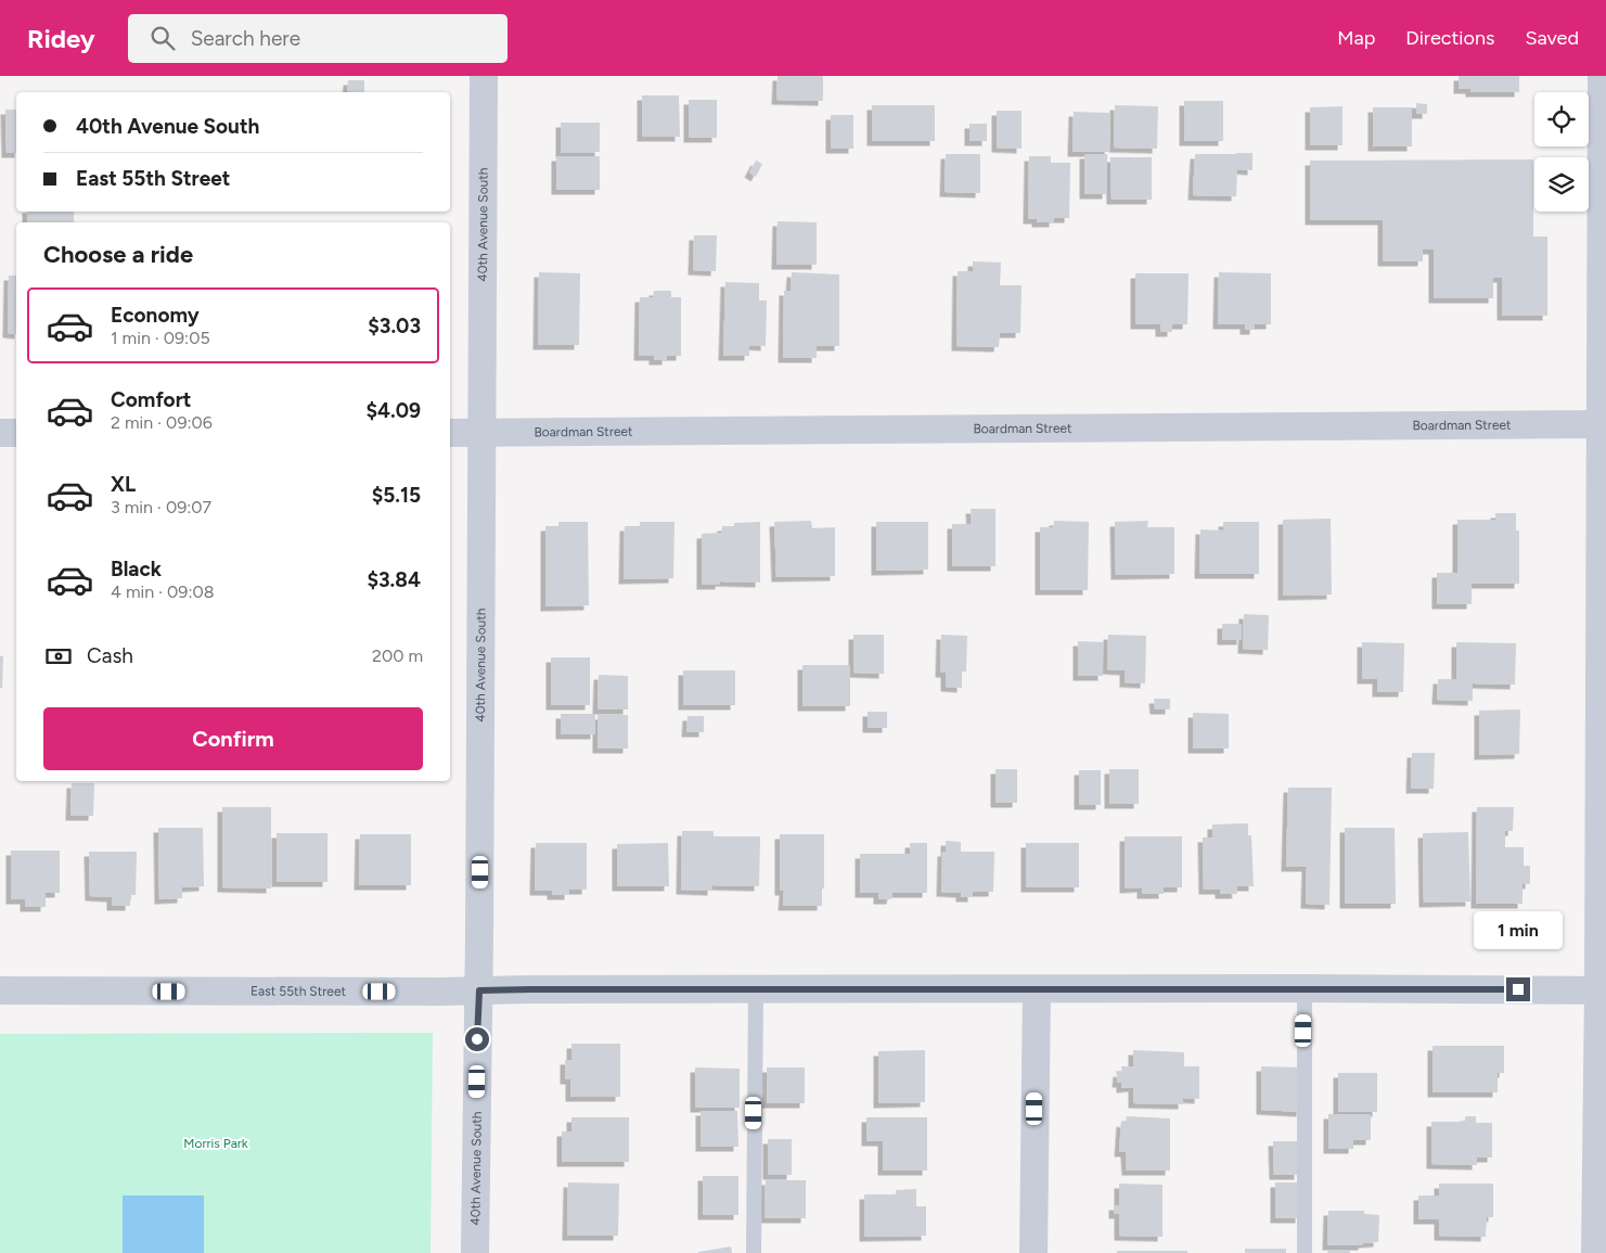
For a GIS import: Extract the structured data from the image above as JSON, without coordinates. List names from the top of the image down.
{
  "streets": {
    "street": ["40th Avenue South", "Boardman Street", "East 55th Street"]
  },
  "crossings": [
    ["40th Avenue South", "Boardman Street"],
    ["40th Avenue South", "East 55th Street"]
  ],
  "parks": ["Morris Park"],
  "page": {
    "header": "Ridey",
    "search": "Search here",
    "nav": ["Map", "Directions", "Saved"],
    "banner": ["40th Avenue South", "East 55th Street"],
    "heading": "Choose a ride",
    "list": [
      {
        "name": "Economy",
        "note": "1 min · 09:05",
        "value": "$3.03"
      },
      {
        "name": "Comfort",
        "note": "2 min · 09:06",
        "value": "$4.09"
      },
      {
        "name": "XL",
        "note": "3 min · 09:07",
        "value": "$5.15"
      },
      {
        "name": "Black",
        "note": "4 min · 09:08",
        "value": "$3.84"
      }
    ],
    "pay": ["Cash", "200 m"],
    "buttons": "Confirm",
    "bubble": "1 min"
  }
}
